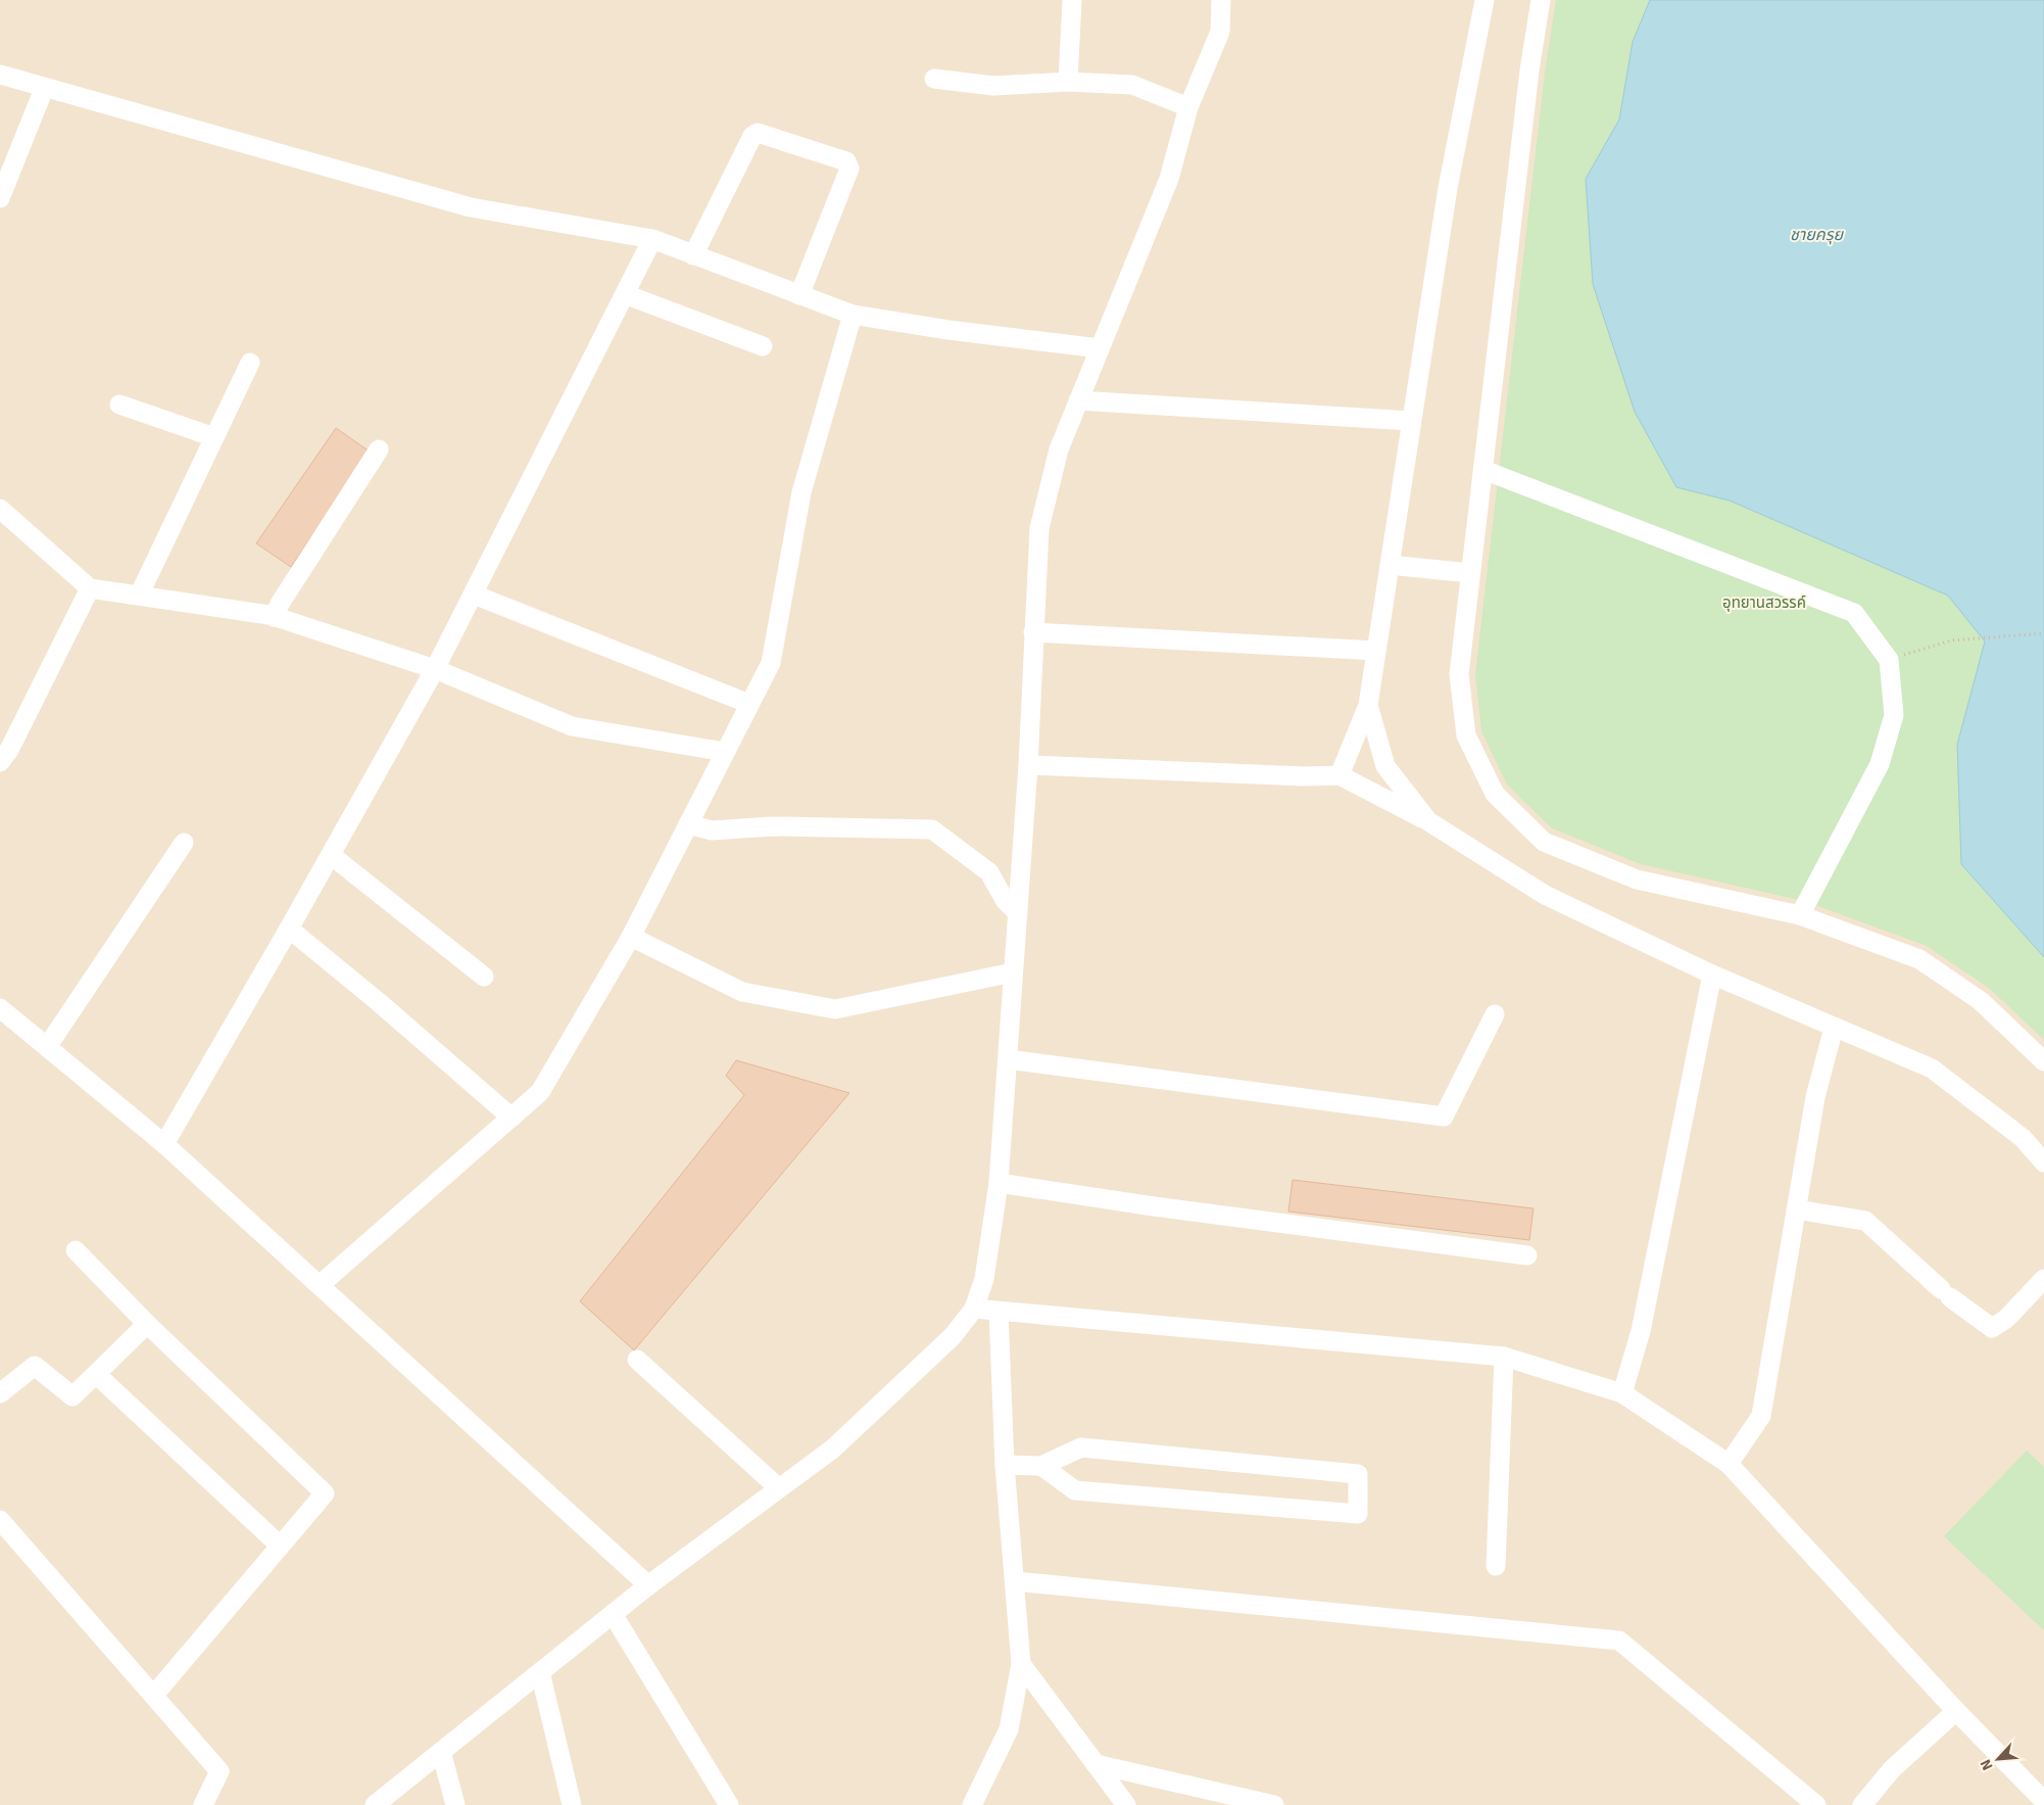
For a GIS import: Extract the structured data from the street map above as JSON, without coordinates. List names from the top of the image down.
{
  "water": ["ชายครุย"],
  "parks": ["อุทยานสวรรค์"],
  "north": "bottom left"
}
